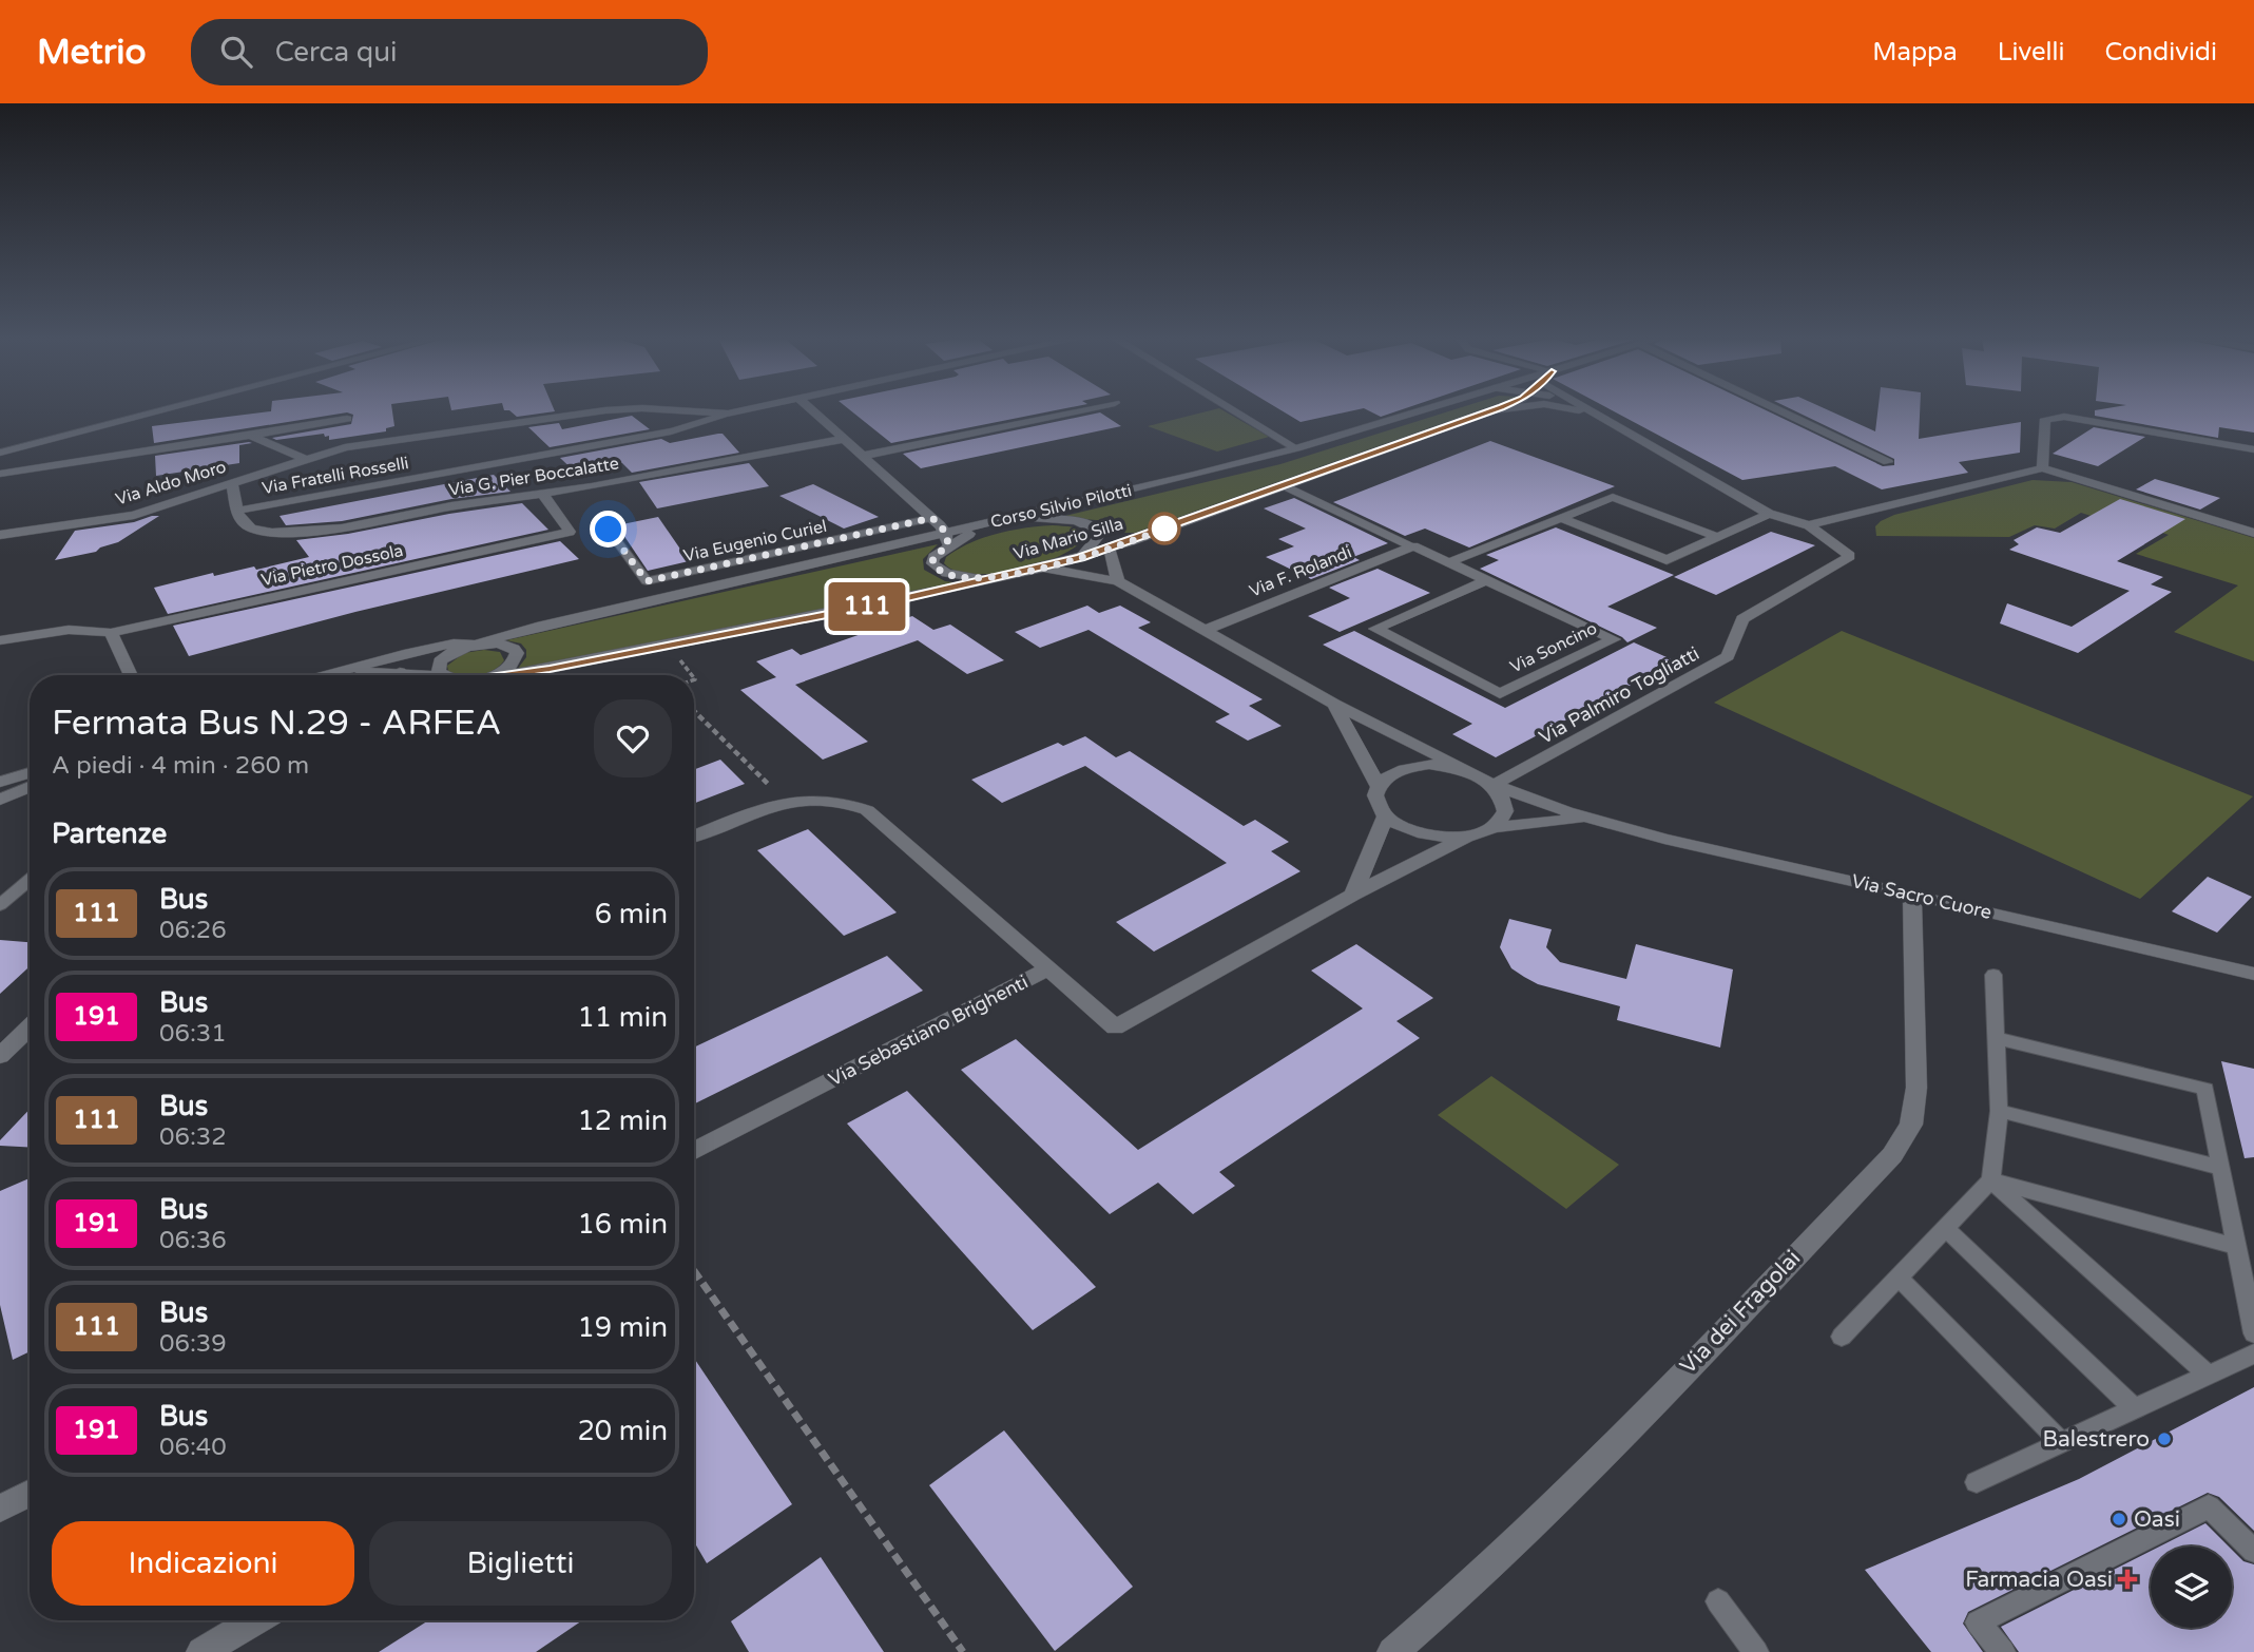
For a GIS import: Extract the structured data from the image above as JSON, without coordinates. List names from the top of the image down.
{
  "streets": {
    "street": [
      "Via Fratelli Rosselli",
      "Via G. Pier Boccalatte",
      "Via Aldo Moro",
      "Corso Silvio Pilotti",
      "Via Mario Silla",
      "Via Pietro Dossola",
      "Via F. Rolandi",
      "Via Soncino",
      "Via Palmiro Togliatti",
      "Via Sacro Cuore",
      "Via Sebastiano Brighenti",
      "Via dei Fragolai"
    ],
    "lane": ["Via Eugenio Curiel"]
  },
  "crossings": [
    ["Via Fratelli Rosselli", "Via G. Pier Boccalatte"],
    ["Via Fratelli Rosselli", "Via Aldo Moro"],
    ["Via G. Pier Boccalatte", "Via Pietro Dossola"],
    ["Via Mario Silla", "Via Soncino"],
    ["Via F. Rolandi", "Via Soncino"],
    ["Via Palmiro Togliatti", "Via Sacro Cuore"],
    ["Via Palmiro Togliatti", "Via Sebastiano Brighenti"],
    ["Via Sacro Cuore", "Via Sebastiano Brighenti"],
    ["Via Sacro Cuore", "Via dei Fragolai"]
  ],
  "places": {
    "other": ["Balestrero", "Oasi"],
    "health": ["Farmacia Oasi"]
  },
  "lines": ["bus line 111"],
  "page": {
    "header": "Metrio",
    "search": "Cerca qui",
    "nav": ["Mappa", "Livelli", "Condividi"],
    "on_map": "111",
    "heading": [
      ["Fermata Bus N.29 - ARFEA", "A piedi · 4 min · 260 m"],
      "Partenze"
    ],
    "list": [
      {
        "mark": "111",
        "name": "Bus",
        "note": "06:26",
        "value": "6 min"
      },
      {
        "mark": "191",
        "name": "Bus",
        "note": "06:31",
        "value": "11 min"
      },
      {
        "mark": "111",
        "name": "Bus",
        "note": "06:32",
        "value": "12 min"
      },
      {
        "mark": "191",
        "name": "Bus",
        "note": "06:36",
        "value": "16 min"
      },
      {
        "mark": "111",
        "name": "Bus",
        "note": "06:39",
        "value": "19 min"
      },
      {
        "mark": "191",
        "name": "Bus",
        "note": "06:40",
        "value": "20 min"
      }
    ],
    "buttons": ["Indicazioni", "Biglietti"]
  }
}
